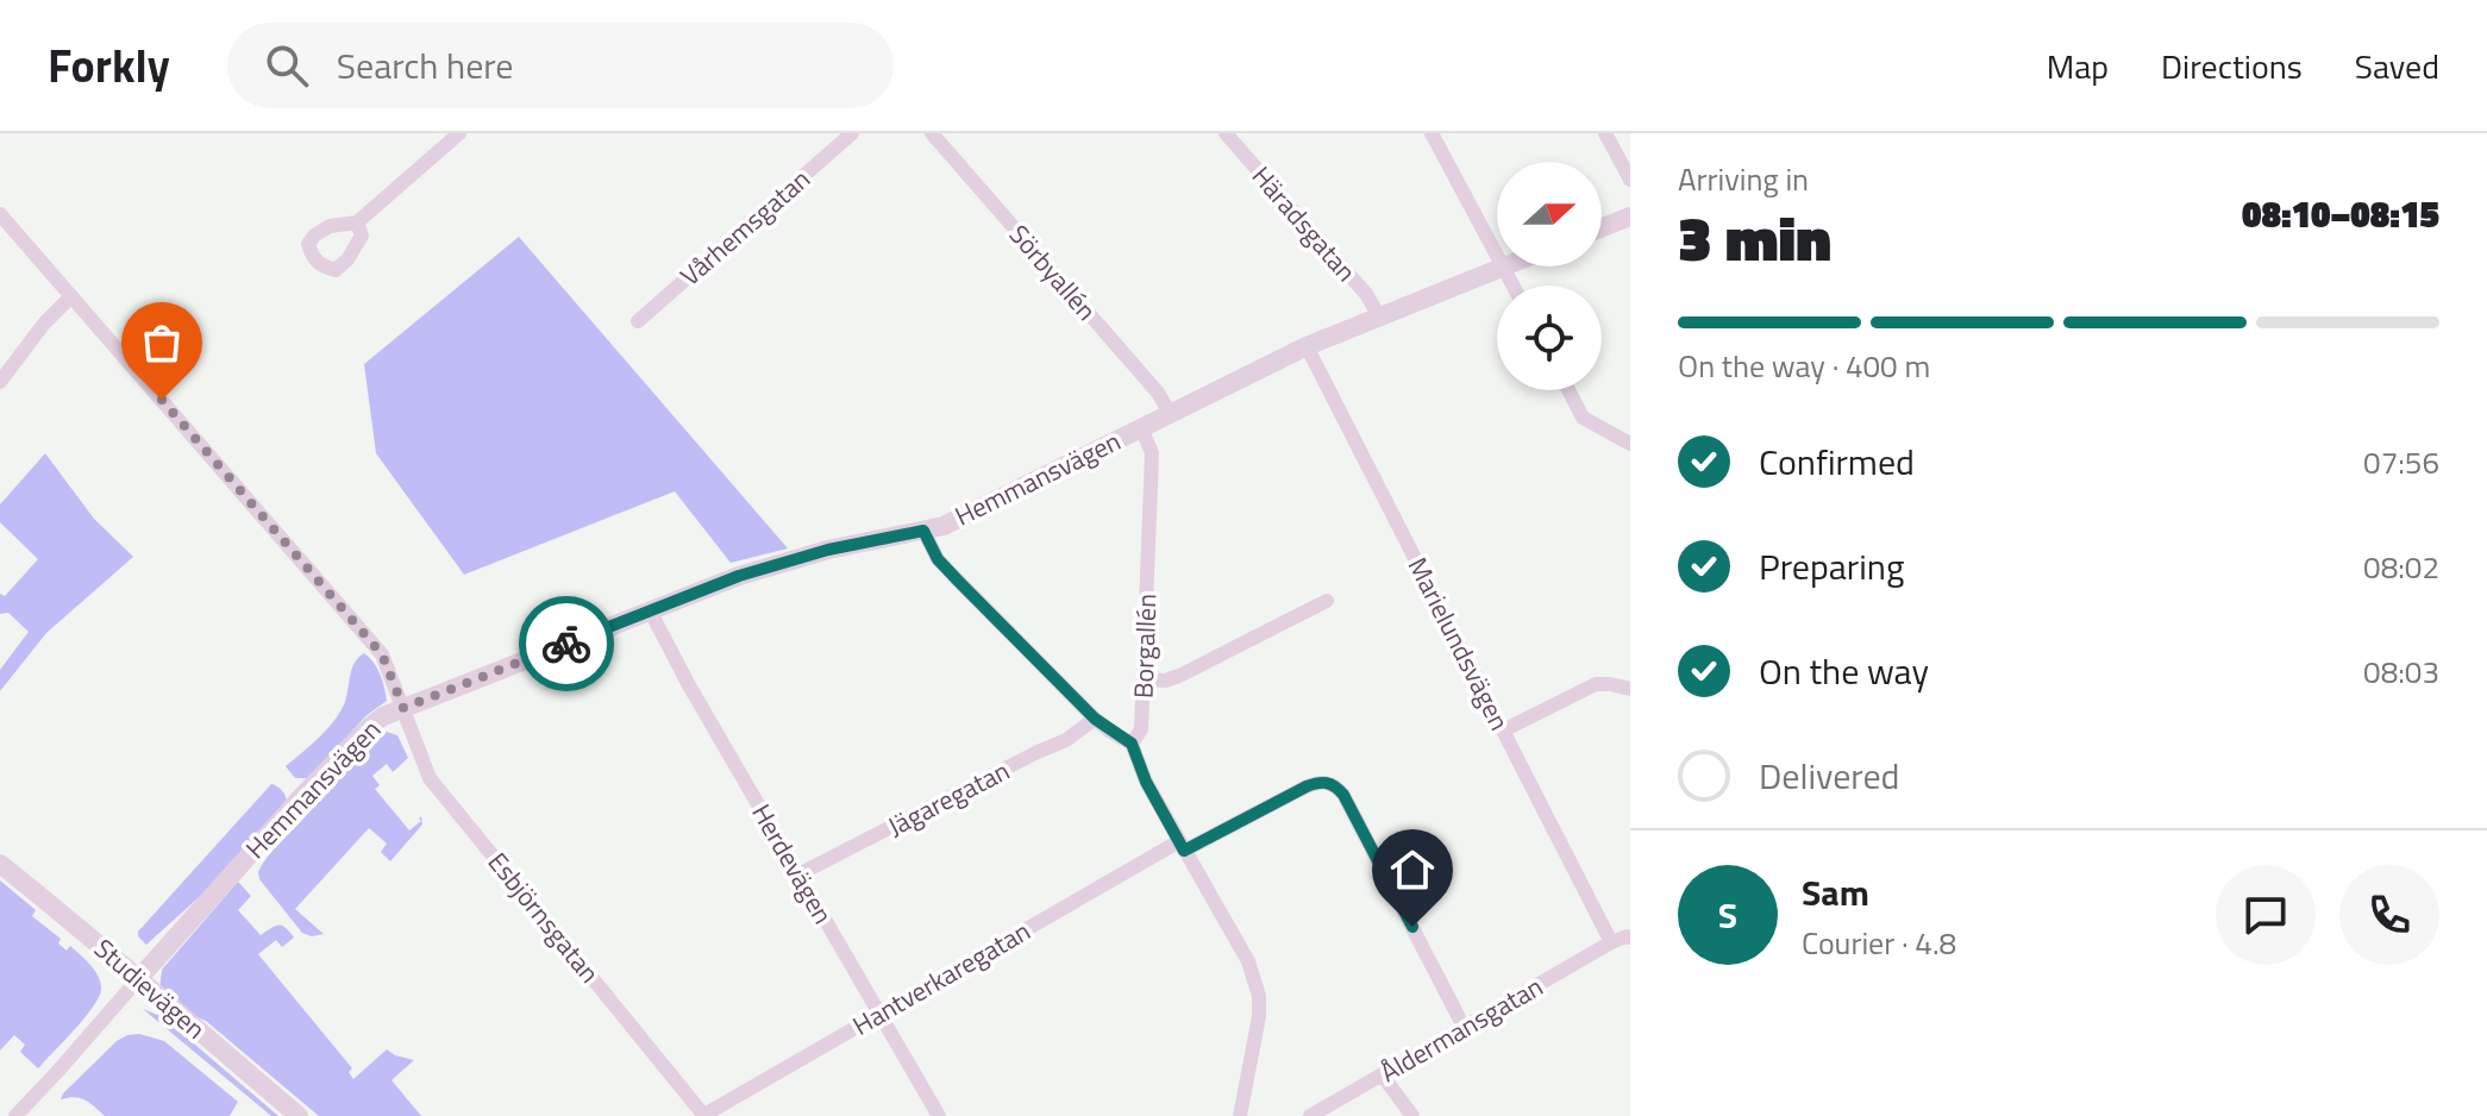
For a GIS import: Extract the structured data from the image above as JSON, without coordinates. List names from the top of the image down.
{
  "streets": {
    "street": [
      "Häradsgatan",
      "Vårhemsgatan",
      "Sörbyallén",
      "Hemmansvägen",
      "Marielundsvägen",
      "Borgallén",
      "Jägaregatan",
      "Herdevägen",
      "Esbjörnsgatan",
      "Hantverkaregatan",
      "Studievägen",
      "Åldermansgatan"
    ]
  },
  "crossings": [
    ["Häradsgatan", "Hemmansvägen"],
    ["Sörbyallén", "Hemmansvägen"],
    ["Hemmansvägen", "Marielundsvägen"],
    ["Hemmansvägen", "Borgallén"],
    ["Hemmansvägen", "Herdevägen"],
    ["Hemmansvägen", "Esbjörnsgatan"],
    ["Hemmansvägen", "Studievägen"],
    ["Marielundsvägen", "Åldermansgatan"],
    ["Jägaregatan", "Herdevägen"],
    ["Herdevägen", "Hantverkaregatan"],
    ["Esbjörnsgatan", "Hantverkaregatan"],
    ["Hantverkaregatan", "Åldermansgatan"]
  ],
  "north": "right",
  "page": {
    "header": "Forkly",
    "search": "Search here",
    "nav": ["Map", "Directions", "Saved"],
    "heading": ["3 min", "Arriving in", "08:10–08:15"],
    "panel": ["Sam", "Courier · 4.8"],
    "bar": "On the way · 400 m",
    "list": [
      ["Confirmed", "07:56"],
      ["Preparing", "08:02"],
      ["On the way", "08:03"],
      "Delivered"
    ],
    "round": "S"
  }
}
